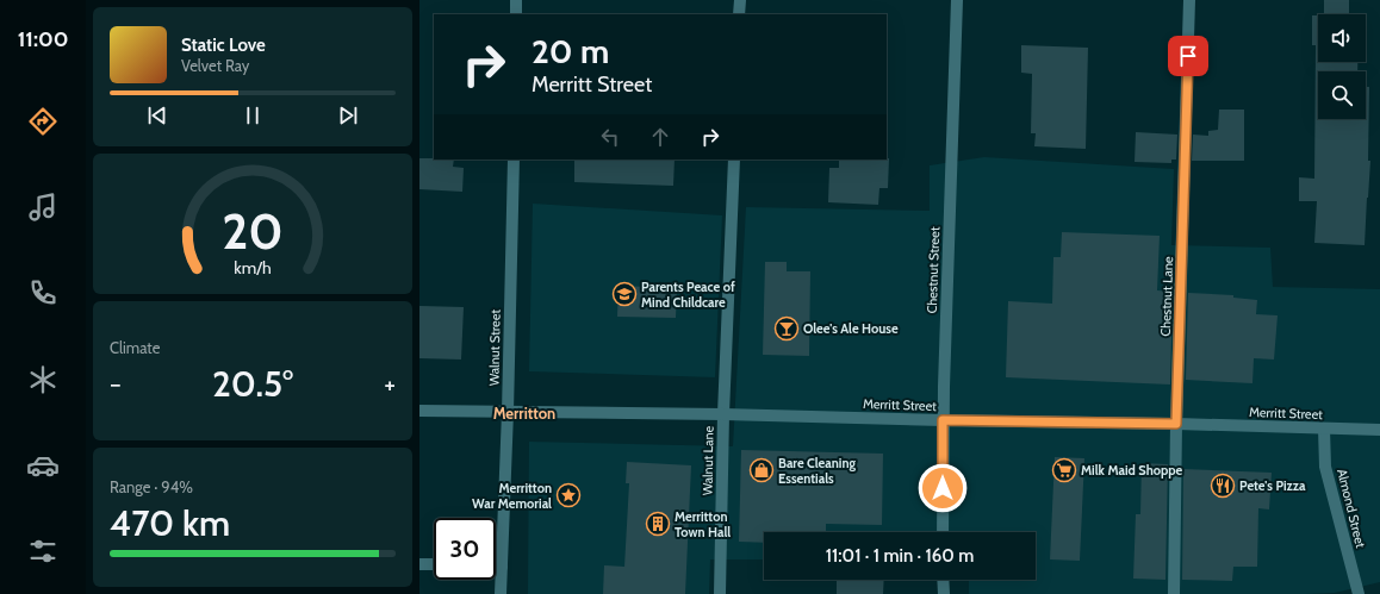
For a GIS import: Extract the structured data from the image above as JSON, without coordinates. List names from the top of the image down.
{
  "streets": {
    "street": [
      "Chestnut Street",
      "Chestnut Lane",
      "Walnut Street",
      "Merritt Street",
      "Walnut Lane",
      "Almond Street"
    ]
  },
  "crossings": [
    ["Chestnut Street", "Merritt Street"],
    ["Chestnut Lane", "Merritt Street"],
    ["Walnut Street", "Merritt Street"],
    ["Merritt Street", "Walnut Lane"],
    ["Merritt Street", "Almond Street"]
  ],
  "districts": ["Merritton"],
  "places": {
    "school or university": ["Parents Peace of Mind Childcare"],
    "bar": ["Olee's Ale House"],
    "shop": ["Bare Cleaning Essentials"],
    "supermarket": ["Milk Maid Shoppe"],
    "restaurant": ["Pete's Pizza"],
    "place": ["Merritton War Memorial"],
    "building": ["Merritton Town Hall"]
  },
  "page": {
    "tabs": "11:00",
    "turn": ["20 m", "Merritt Street"],
    "song": ["Static Love", "Velvet Ray"],
    "tile": [
      "Climate",
      ["Range · 94%", "470 km"]
    ],
    "heat": ["−", "20.5°", "+"],
    "limit": "30",
    "trip": "11:01 · 1 min · 160 m",
    "gauge": ["20", "km/h"]
  }
}
